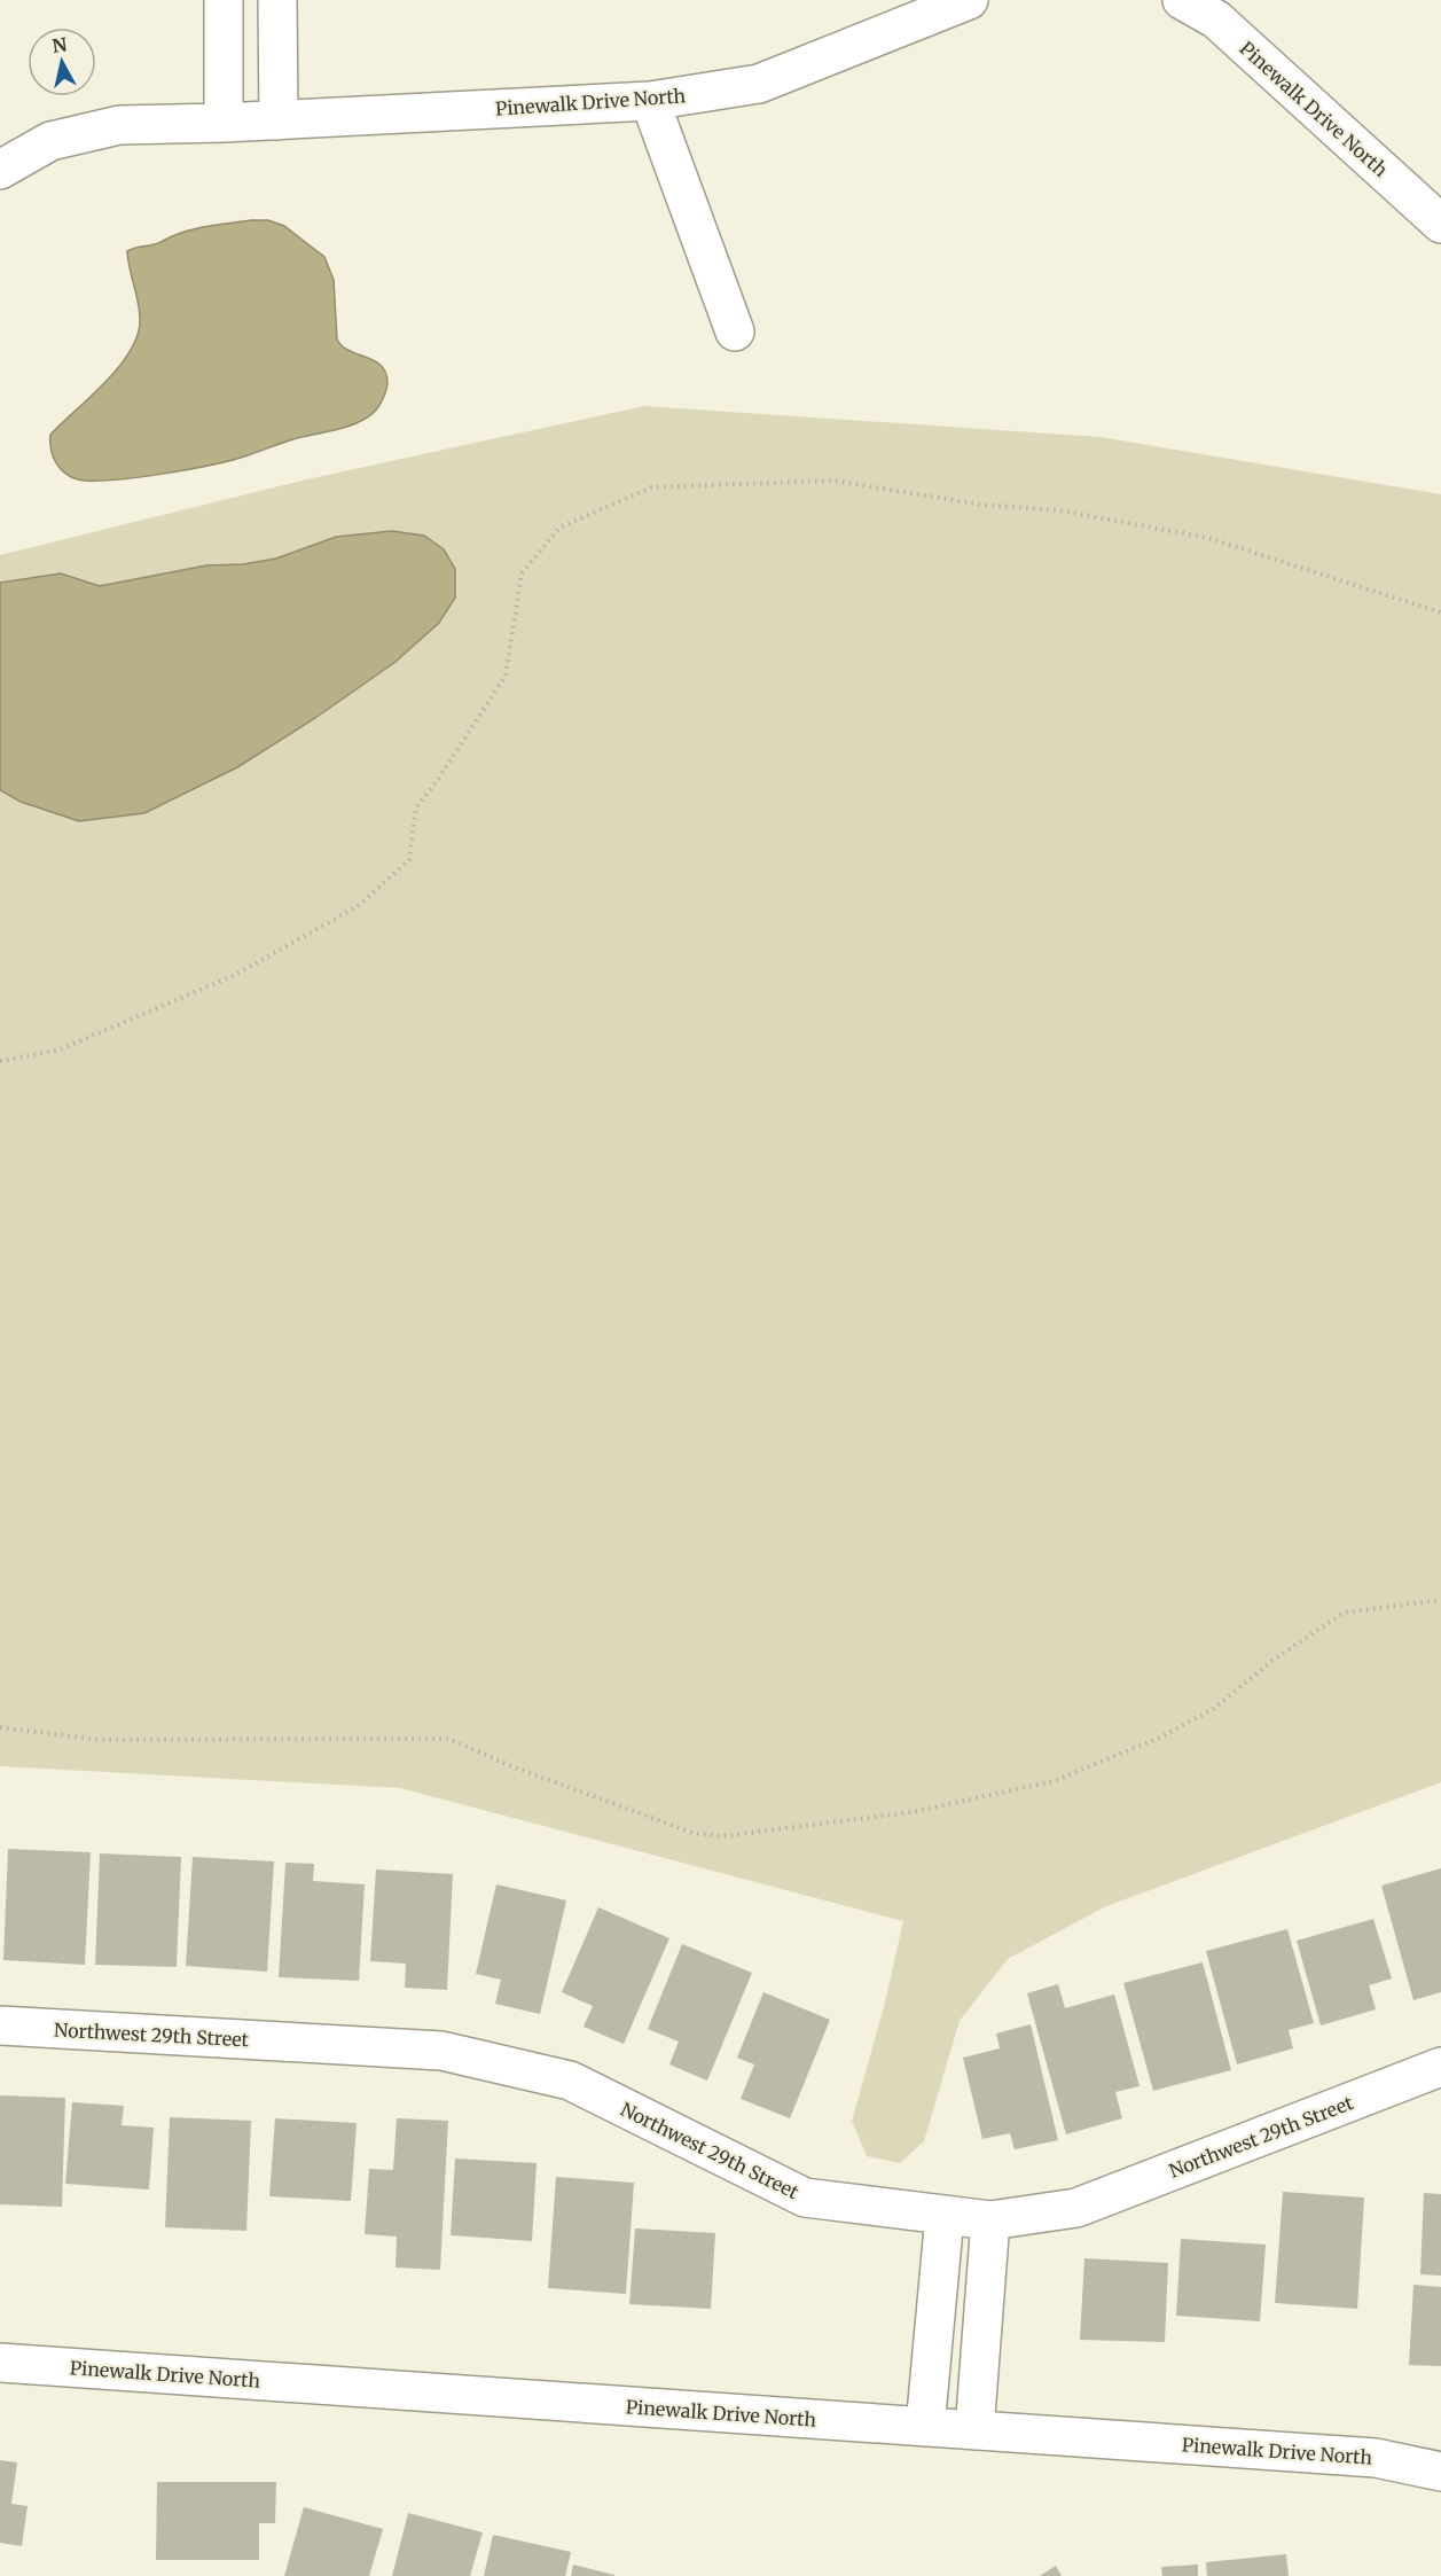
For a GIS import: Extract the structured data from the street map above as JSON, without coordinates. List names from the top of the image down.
{
  "streets": {
    "street": ["Pinewalk Drive North", "Northwest 29th Street"]
  },
  "north": "top"
}
